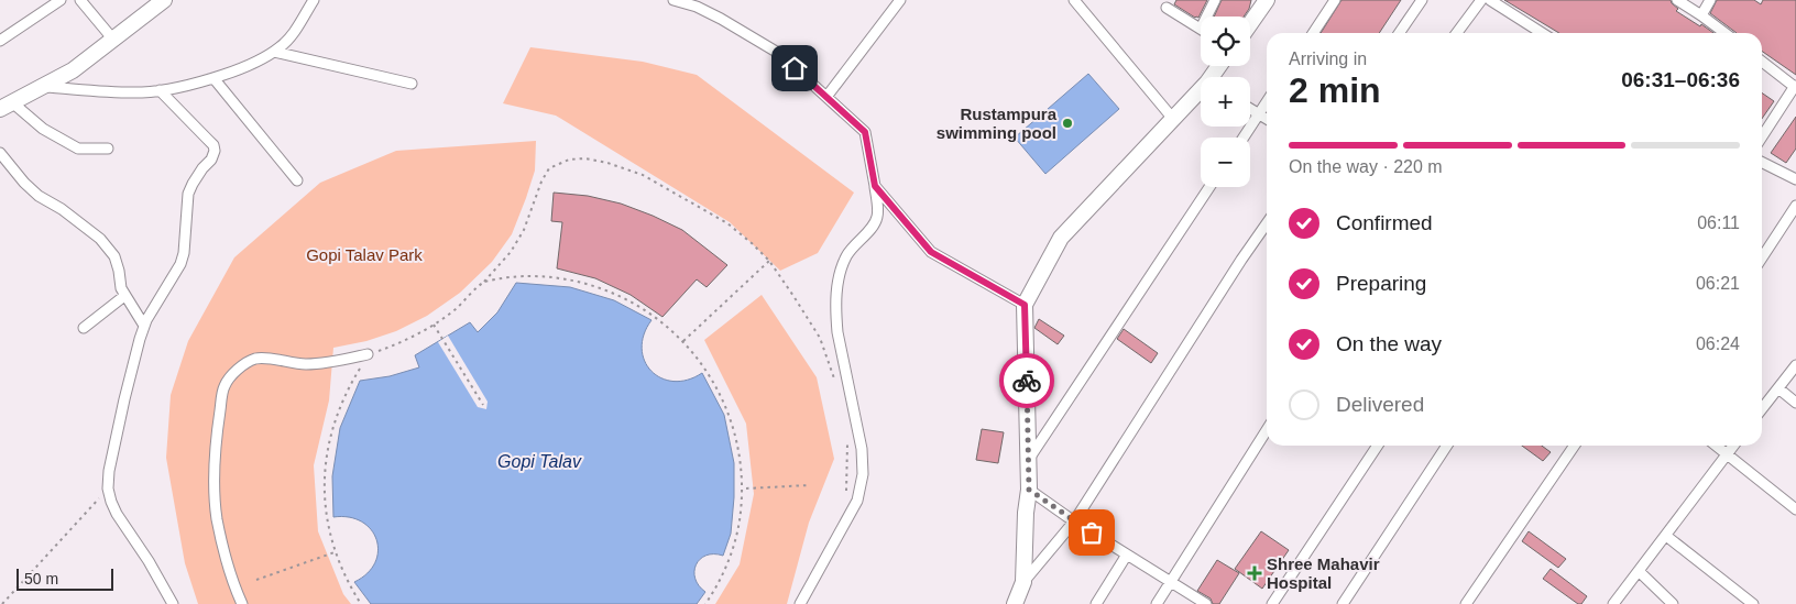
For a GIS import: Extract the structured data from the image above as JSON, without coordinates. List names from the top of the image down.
{
  "water": ["Gopi Talav"],
  "parks": ["Gopi Talav Park"],
  "places": {
    "other": ["Rustampura swimming pool"],
    "health": ["Shree Mahavir Hospital"]
  },
  "scale_bar": "50 m",
  "page": {
    "map_buttons": ["+", "−"],
    "heading": ["2 min", "Arriving in", "06:31–06:36"],
    "bar": "On the way · 220 m",
    "list": [
      ["Confirmed", "06:11"],
      ["Preparing", "06:21"],
      ["On the way", "06:24"],
      "Delivered"
    ],
    "scale": "50 m"
  }
}
